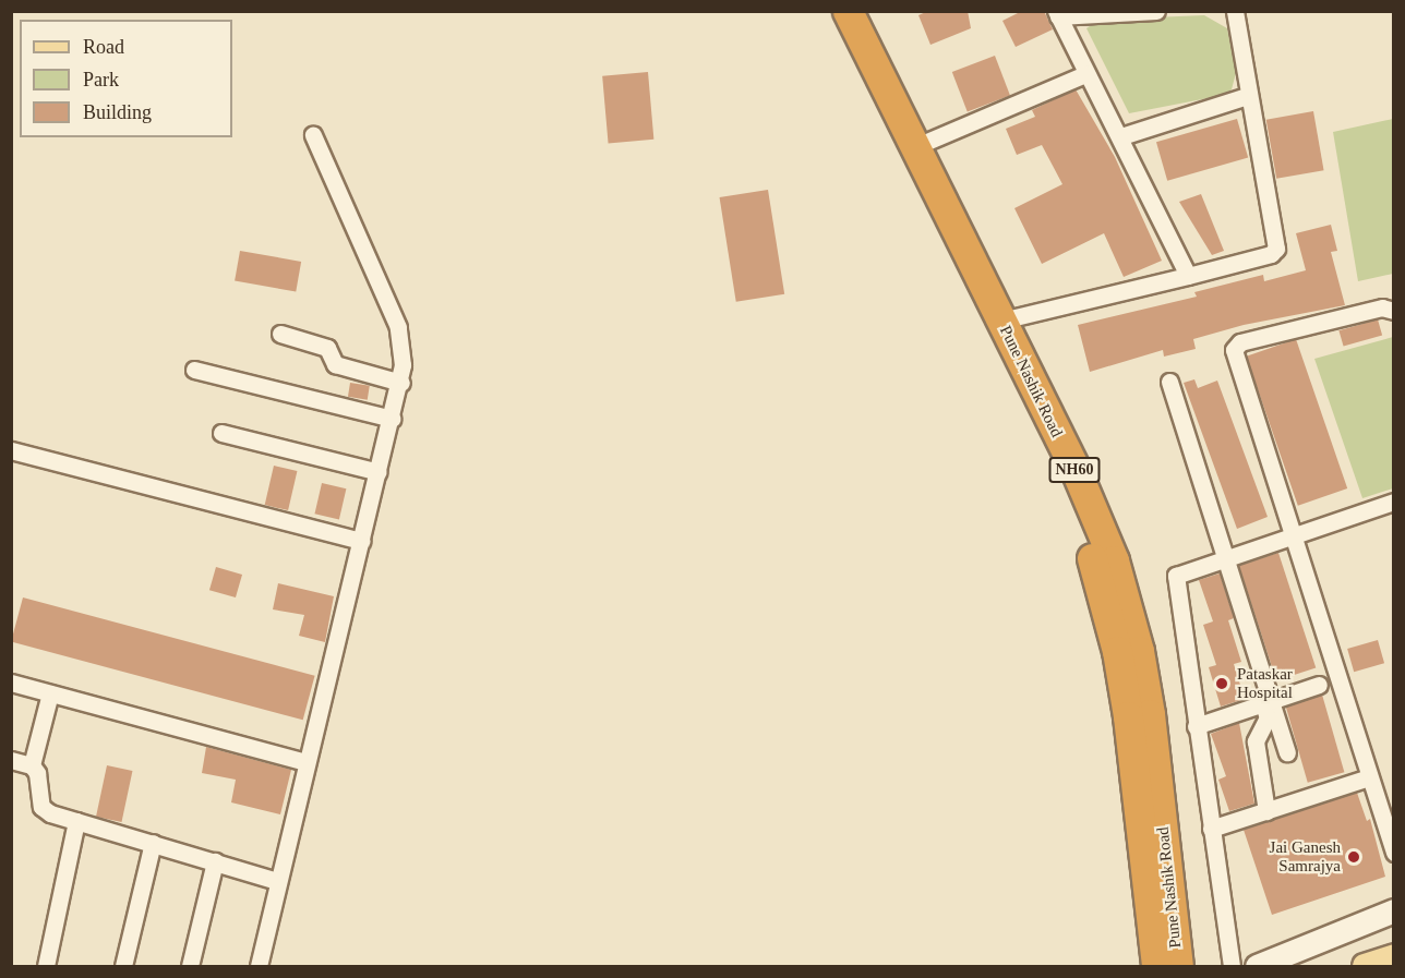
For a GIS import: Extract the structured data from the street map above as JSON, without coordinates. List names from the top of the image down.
{
  "streets": {
    "highway": ["Pune Nashik Road", "NH60"]
  },
  "places": ["Pataskar Hospital", "Jai Ganesh Samrajya"],
  "legend": ["Road", "Park", "Building"]
}
